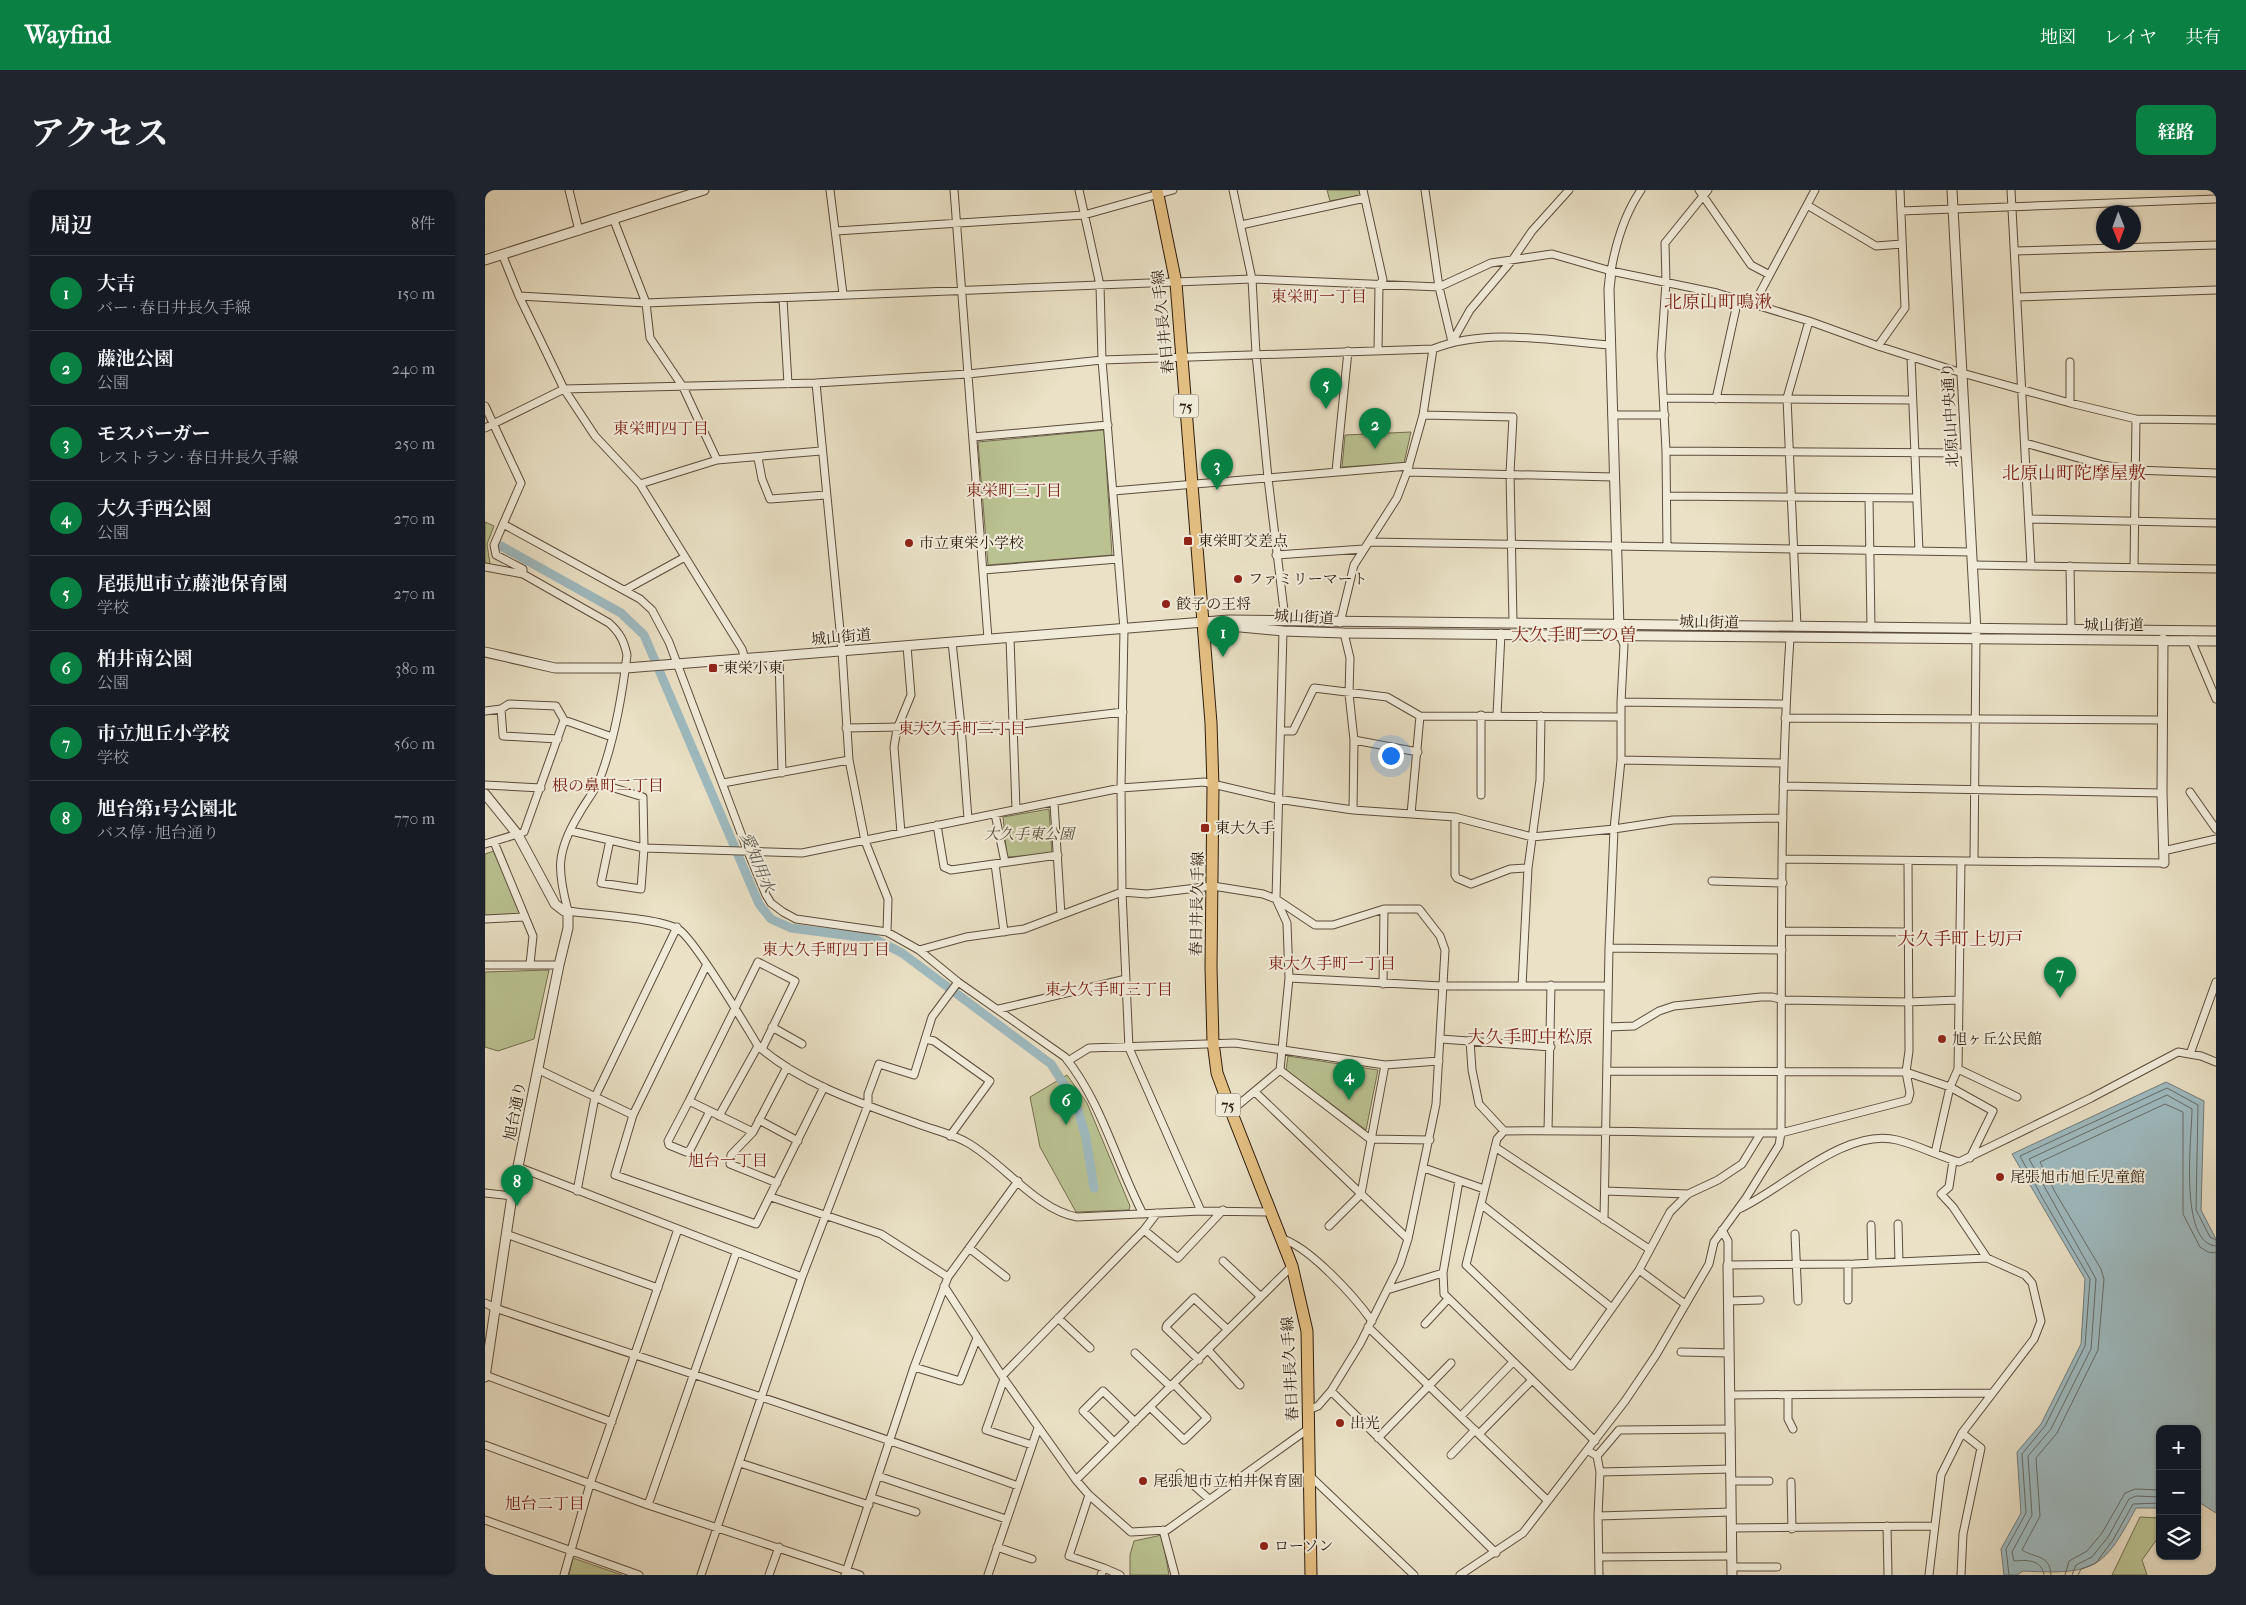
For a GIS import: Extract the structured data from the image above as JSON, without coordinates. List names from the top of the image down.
{
  "streets": {
    "main road": ["春日井長久手線", "75"],
    "street": ["北原山中央通り", "城山街道", "旭台通り"]
  },
  "crossings": [
    ["春日井長久手線", "城山街道"],
    ["北原山中央通り", "城山街道"]
  ],
  "districts": [
    "東栄町一丁目",
    "北原山町鳴湫",
    "東栄町四丁目",
    "北原山町陀摩屋敷",
    "東栄町三丁目",
    "大久手町一の曽",
    "東大久手町二丁目",
    "根の鼻町二丁目",
    "大久手町上切戸",
    "東大久手町四丁目",
    "東大久手町一丁目",
    "東大久手町三丁目",
    "大久手町中松原",
    "旭台一丁目",
    "旭台二丁目"
  ],
  "water": ["愛知用水"],
  "parks": ["大久手東公園"],
  "places": {
    "transit": ["東栄町交差点", "東栄小東", "東大久手"],
    "other": [
      "市立東栄小学校",
      "ファミリーマート",
      "餃子の王将",
      "旭ヶ丘公民館",
      "尾張旭市旭丘児童館",
      "出光",
      "尾張旭市立柏井保育園",
      "ローソン"
    ]
  },
  "north": "bottom",
  "page": {
    "header": "Wayfind",
    "nav": ["地図", "レイヤ", "共有"],
    "title": "アクセス",
    "buttons": "経路",
    "heading": ["周辺", "8件"],
    "list": [
      {
        "mark": "1",
        "name": "大吉",
        "note": "バー · 春日井長久手線",
        "value": "150 m"
      },
      {
        "mark": "2",
        "name": "藤池公園",
        "note": "公園",
        "value": "240 m"
      },
      {
        "mark": "3",
        "name": "モスバーガー",
        "note": "レストラン · 春日井長久手線",
        "value": "250 m"
      },
      {
        "mark": "4",
        "name": "大久手西公園",
        "note": "公園",
        "value": "270 m"
      },
      {
        "mark": "5",
        "name": "尾張旭市立藤池保育園",
        "note": "学校",
        "value": "270 m"
      },
      {
        "mark": "6",
        "name": "柏井南公園",
        "note": "公園",
        "value": "380 m"
      },
      {
        "mark": "7",
        "name": "市立旭丘小学校",
        "note": "学校",
        "value": "560 m"
      },
      {
        "mark": "8",
        "name": "旭台第1号公園北",
        "note": "バス停 · 旭台通り",
        "value": "770 m"
      }
    ],
    "pins": [
      "5",
      "2",
      "3",
      "1",
      "7",
      "4",
      "6",
      "8"
    ],
    "map_buttons": ["+", "−"]
  }
}
